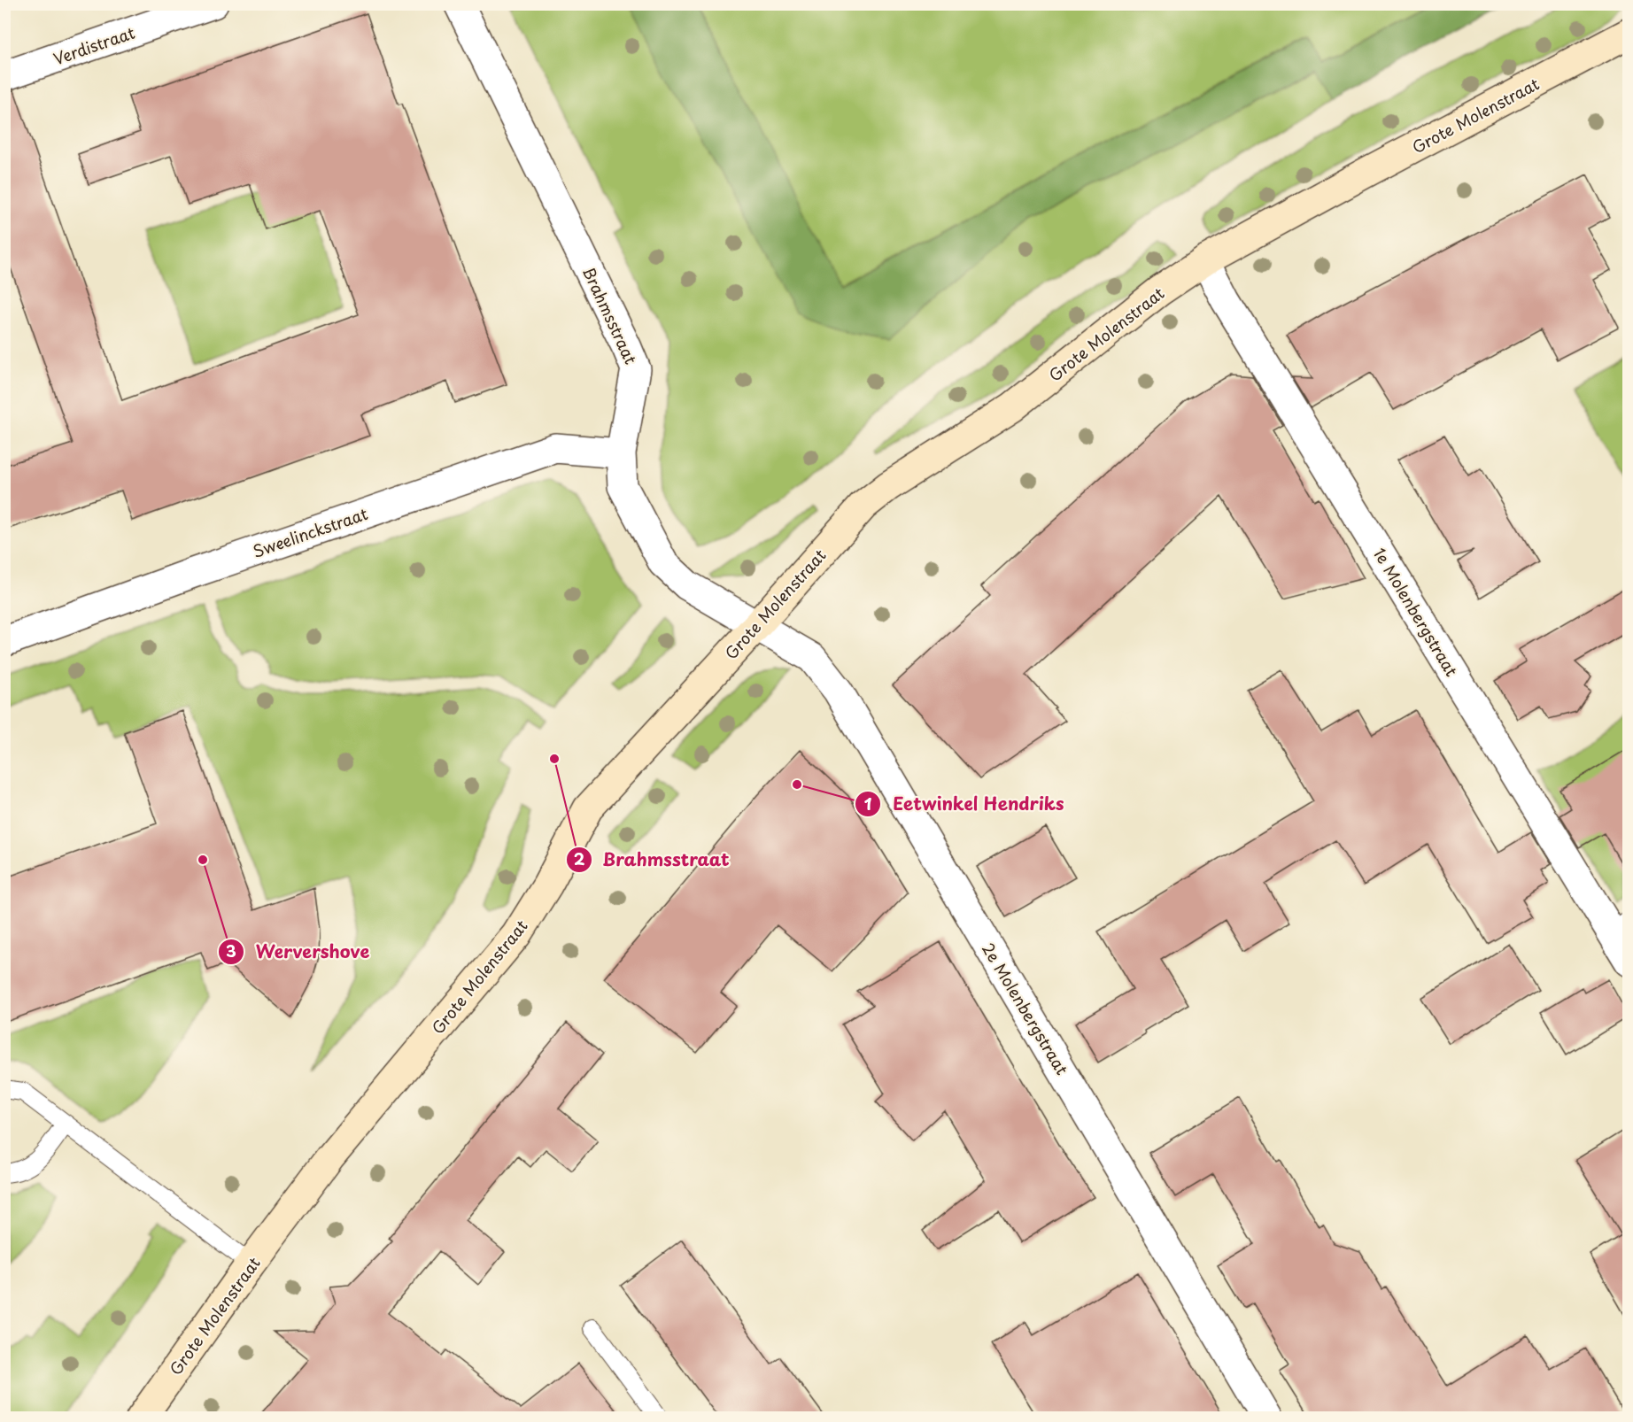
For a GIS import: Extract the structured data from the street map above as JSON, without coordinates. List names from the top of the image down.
{
  "streets": {
    "street": [
      "Verdistraat",
      "Grote Molenstraat",
      "Brahmsstraat",
      "Sweelinckstraat",
      "1e Molenbergstraat",
      "2e Molenbergstraat"
    ]
  },
  "crossings": [
    ["Grote Molenstraat", "Brahmsstraat"],
    ["Grote Molenstraat", "1e Molenbergstraat"],
    ["Grote Molenstraat", "2e Molenbergstraat"],
    ["Brahmsstraat", "Sweelinckstraat"],
    ["Brahmsstraat", "2e Molenbergstraat"]
  ],
  "places": ["Brahmsstraat", "Eetwinkel Hendriks", "Wervershove"]
}
